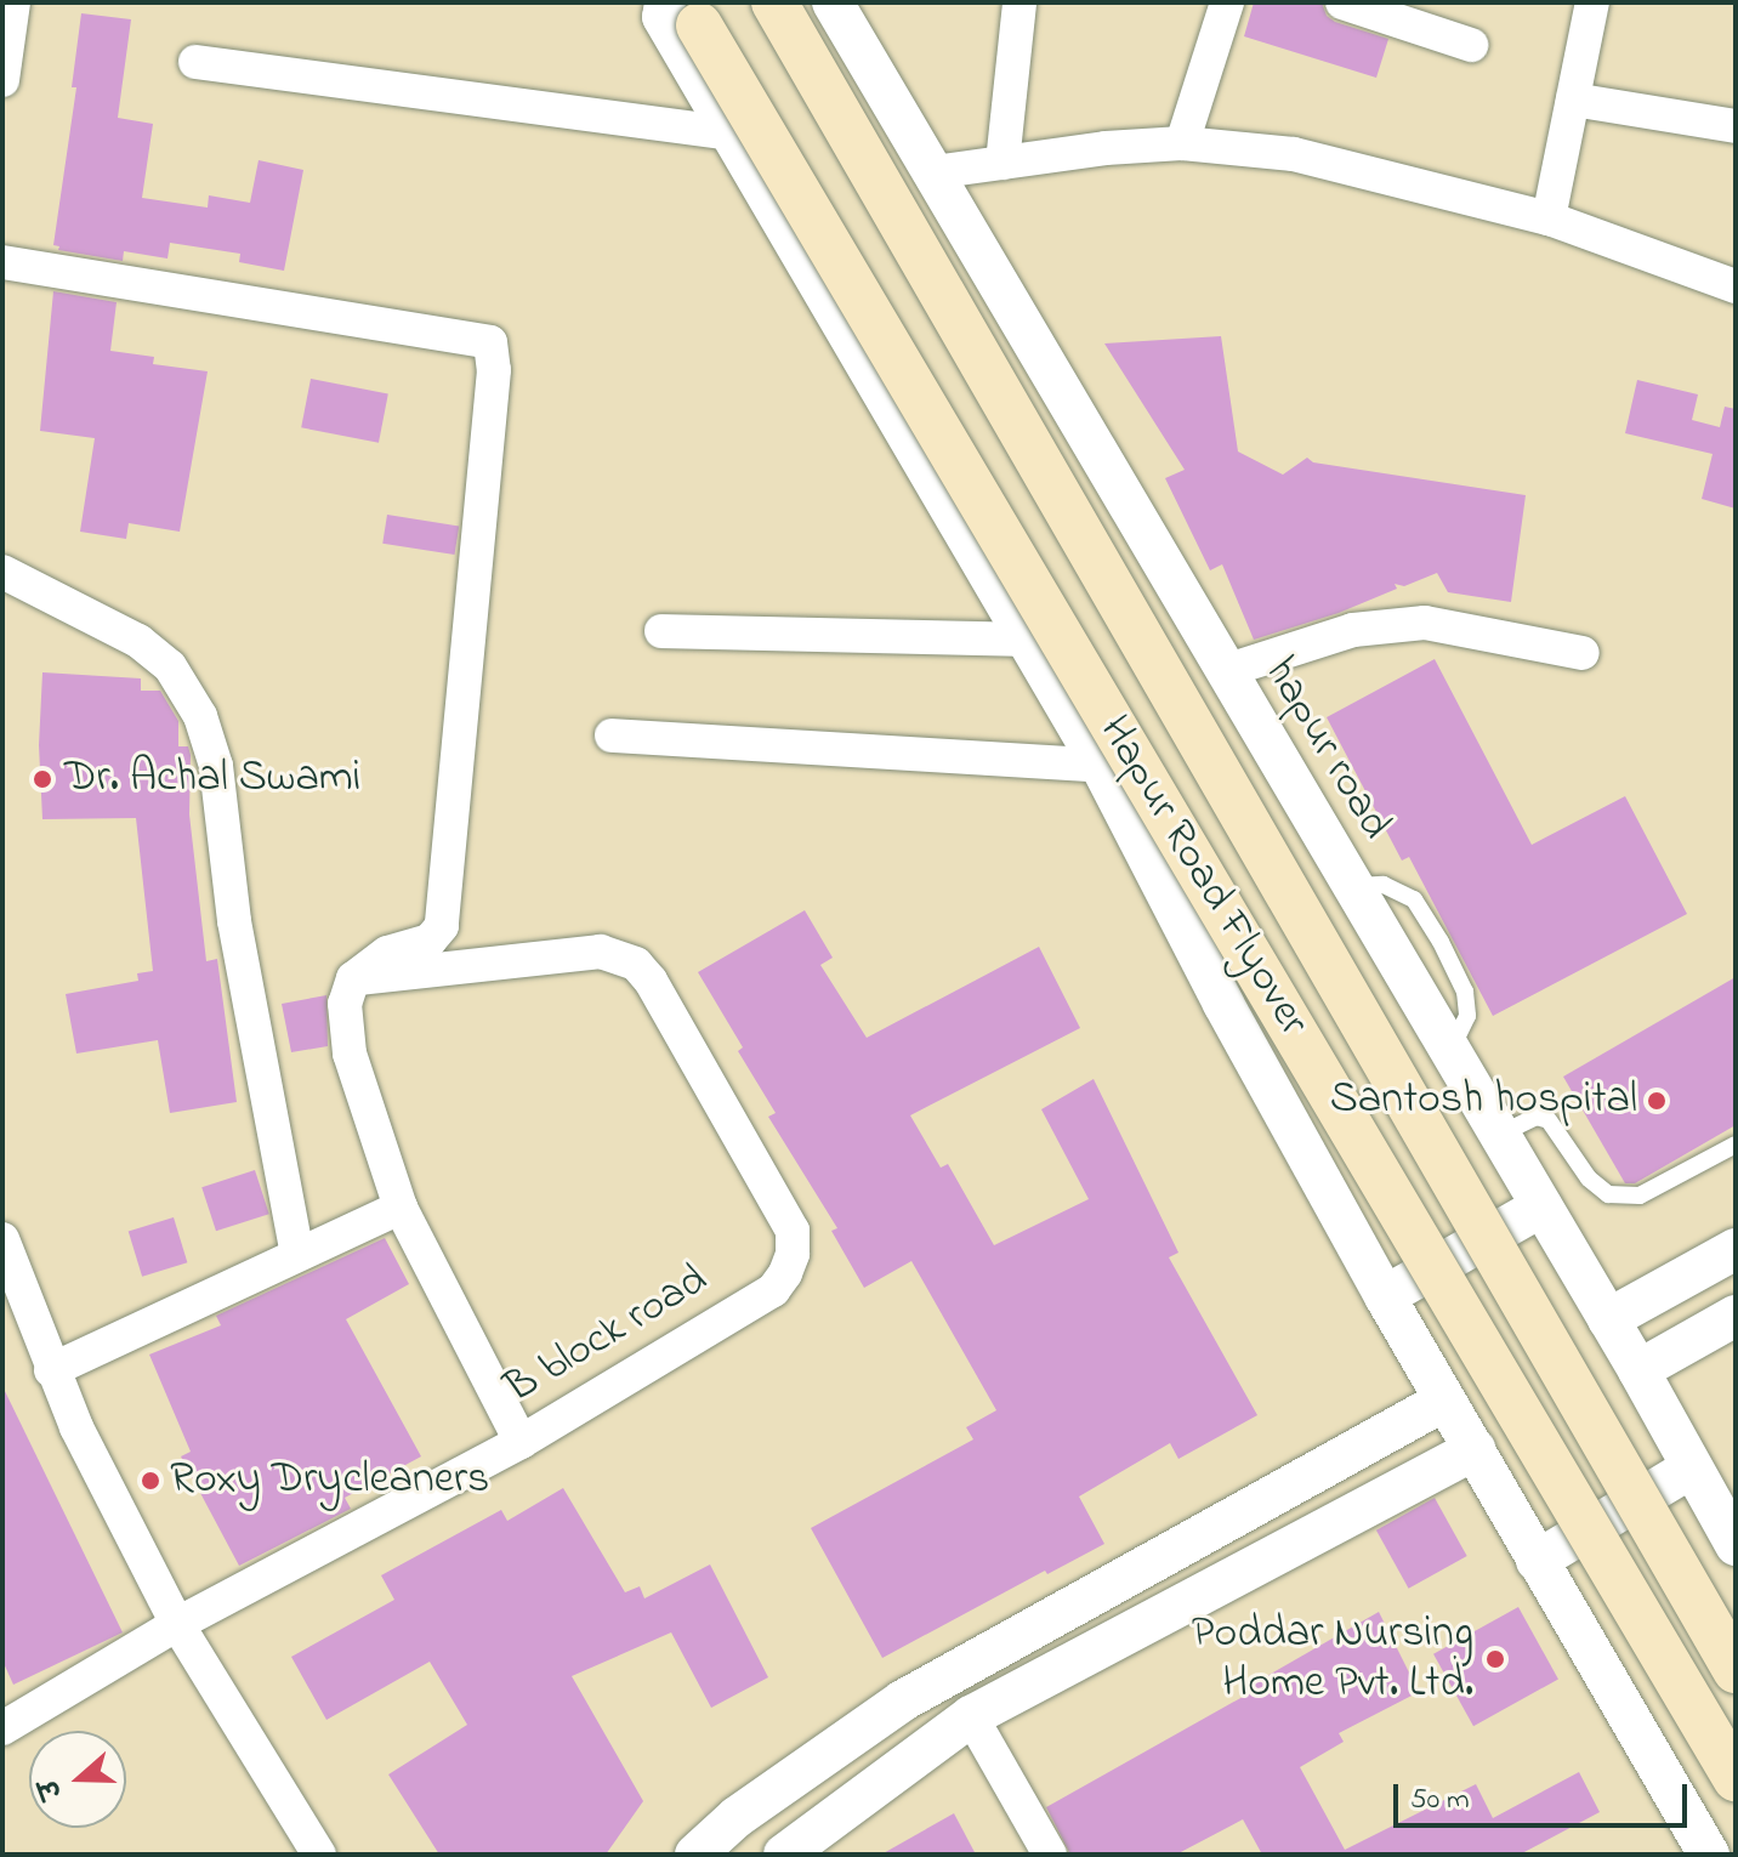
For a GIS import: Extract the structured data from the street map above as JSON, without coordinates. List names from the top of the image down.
{
  "streets": {
    "main road": ["Hapur Road Flyover"],
    "street": ["hapur road", "B block road"]
  },
  "places": [
    "Dr. Achal Swami",
    "Santosh hospital",
    "Roxy Drycleaners",
    "Poddar Nursing Home Pvt. Ltd."
  ],
  "scale_bar": "50 m",
  "north": "left"
}
